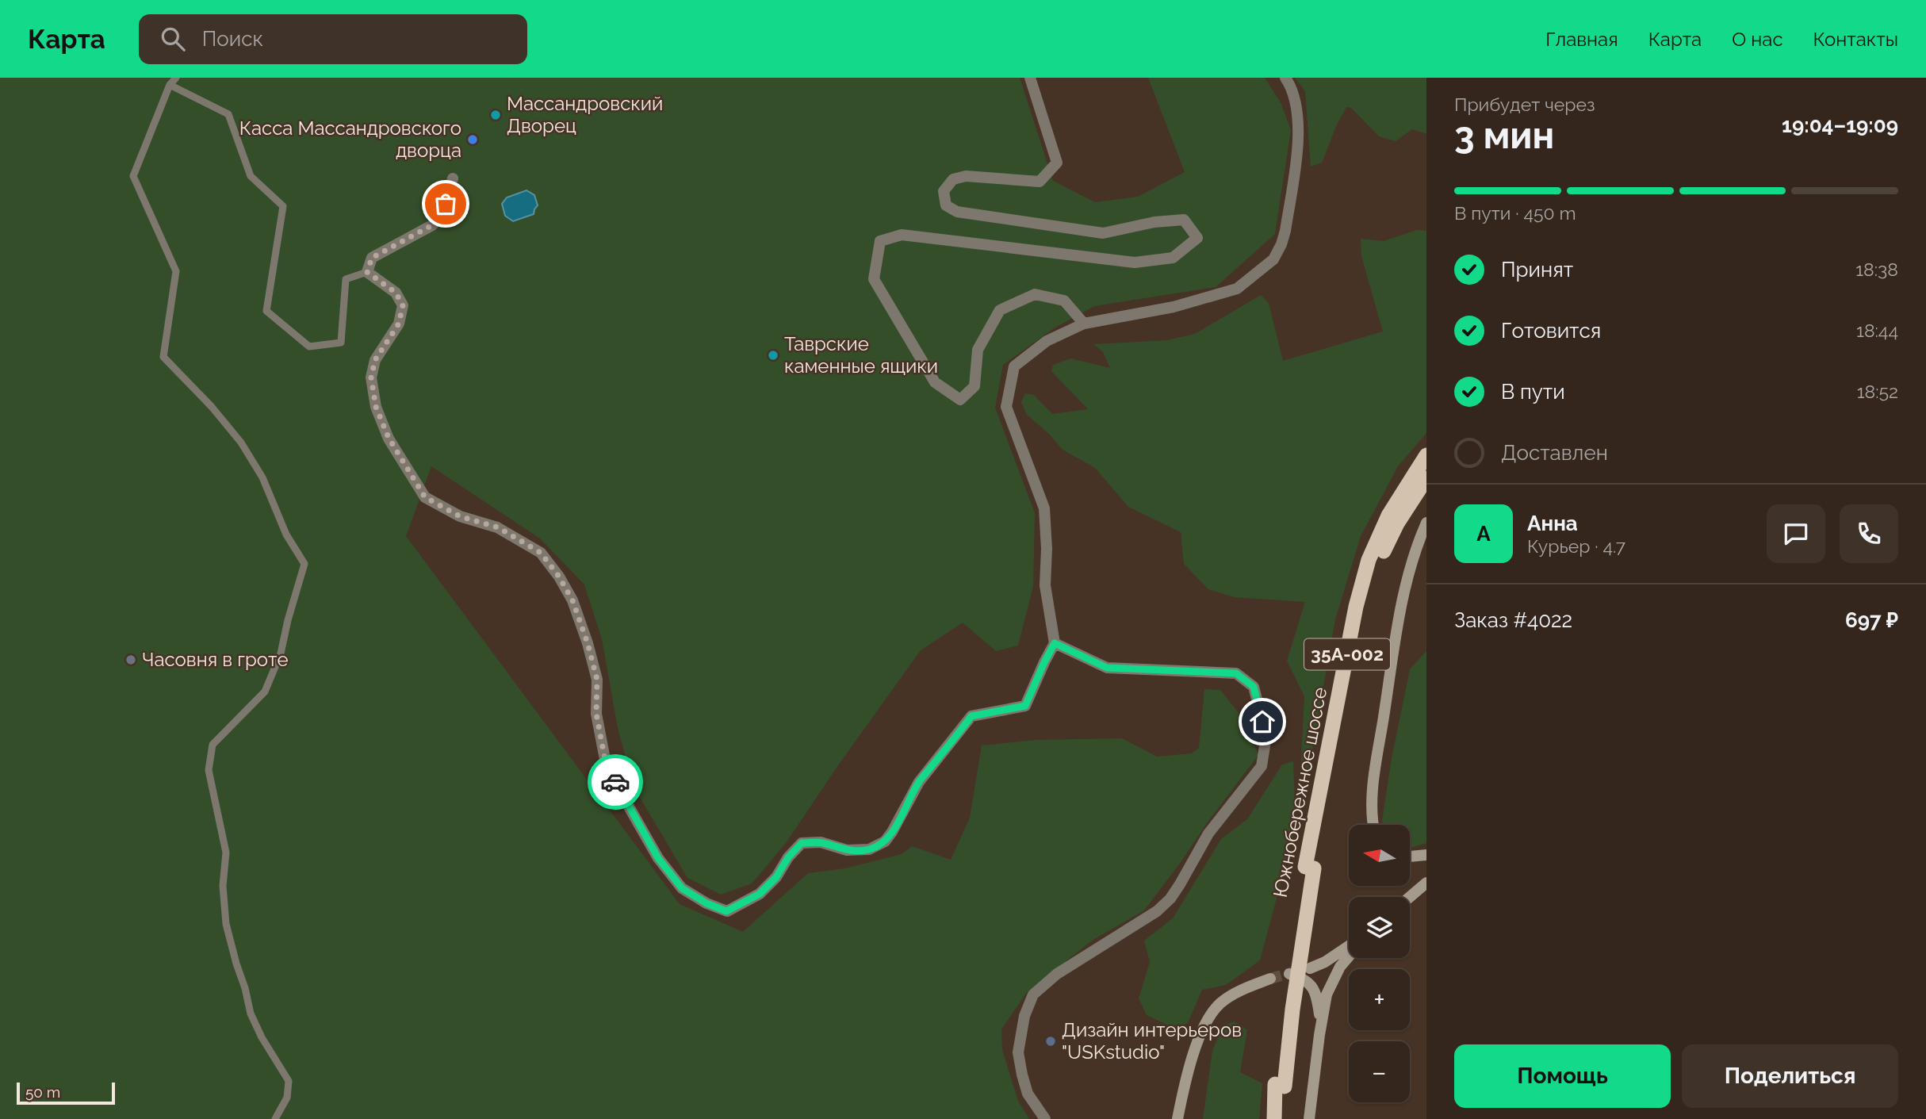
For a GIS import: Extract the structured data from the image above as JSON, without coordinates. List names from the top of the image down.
{
  "streets": {
    "highway": ["35А-002", "Южнобережное шоссе"]
  },
  "places": [
    "Массандровский Дворец",
    "Касса Массандровского дворца",
    "Таврские каменные ящики",
    "Часовня в гроте",
    "Дизайн интерьеров \"USKstudio\""
  ],
  "scale_bar": "50 m",
  "north": "left",
  "page": {
    "header": "Карта",
    "search": "Поиск",
    "nav": [
      "Главная",
      "Карта",
      "О нас",
      "Контакты"
    ],
    "heading": ["3 мин", "Прибудет через", "19:04–19:09"],
    "panel": [
      "Анна",
      "Курьер · 4.7",
      "Заказ #4022",
      "697 ₽"
    ],
    "bar": "В пути · 450 m",
    "list": [
      ["Принят", "18:38"],
      ["Готовится", "18:44"],
      ["В пути", "18:52"],
      "Доставлен"
    ],
    "round": "А",
    "map_buttons": ["+", "−"],
    "buttons": ["Помощь", "Поделиться"],
    "scale": "50 m"
  }
}
